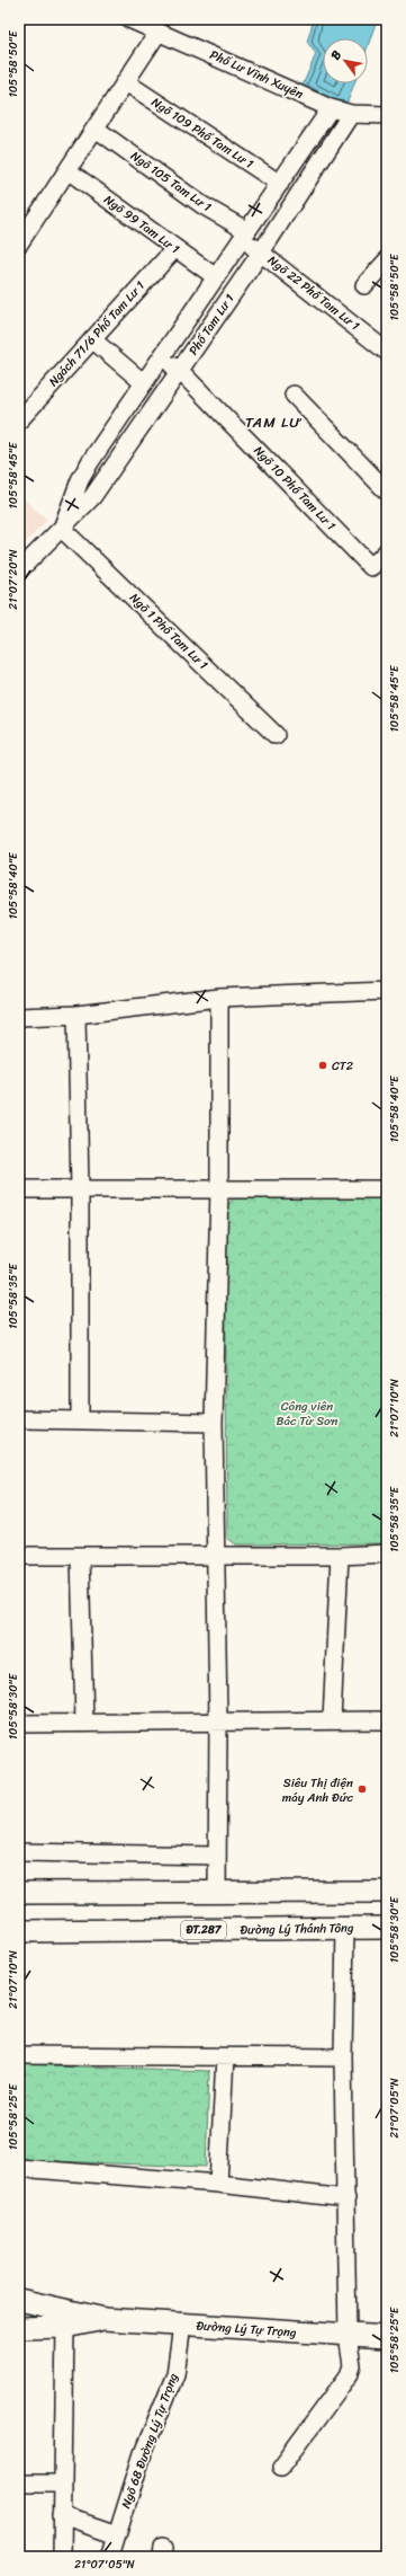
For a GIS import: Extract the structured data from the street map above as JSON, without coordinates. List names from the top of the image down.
{
  "streets": {
    "main road": ["Đường Lý Thánh Tông", "ĐT.287", "Đường Lý Tự Trọng"],
    "street": [
      "Phố Lư Vĩnh Xuyên",
      "Ngõ 109 Phố Tam Lư 1",
      "Ngõ 105 Tam Lư 1",
      "Ngõ 99 Tam Lư 1",
      "Ngõ 22 Phố Tam Lư 1",
      "Phố Tam Lư 1",
      "Ngách 71/6 Phố Tam Lư 1",
      "Ngõ 10 Phố Tam Lư 1",
      "Ngõ 1 Phố Tam Lư 1",
      "Ngõ 68 Đường Lý Tự Trọng"
    ]
  },
  "crossings": [
    ["Phố Lư Vĩnh Xuyên", "Phố Tam Lư 1"],
    ["Ngõ 109 Phố Tam Lư 1", "Phố Tam Lư 1"],
    ["Ngõ 105 Tam Lư 1", "Ngõ 22 Phố Tam Lư 1"],
    ["Ngõ 105 Tam Lư 1", "Phố Tam Lư 1"],
    ["Ngõ 99 Tam Lư 1", "Phố Tam Lư 1"],
    ["Ngõ 99 Tam Lư 1", "Ngách 71/6 Phố Tam Lư 1"],
    ["Ngõ 22 Phố Tam Lư 1", "Phố Tam Lư 1"],
    ["Phố Tam Lư 1", "Ngõ 10 Phố Tam Lư 1"],
    ["Phố Tam Lư 1", "Ngõ 1 Phố Tam Lư 1"],
    ["Đường Lý Tự Trọng", "Ngõ 68 Đường Lý Tự Trọng"]
  ],
  "districts": ["TAM LƯ"],
  "parks": ["Công viên Bắc Từ Sơn"],
  "places": ["CT2", "Siêu Thị điện máy Anh Đức"],
  "north": "top left",
  "coordinates": [
    "105°58'50\"E",
    "105°58'45\"E",
    "21°07'20\"N",
    "105°58'40\"E",
    "105°58'35\"E",
    "21°07'10\"N",
    "105°58'30\"E",
    "21°07'05\"N",
    "105°58'25\"E"
  ]
}
